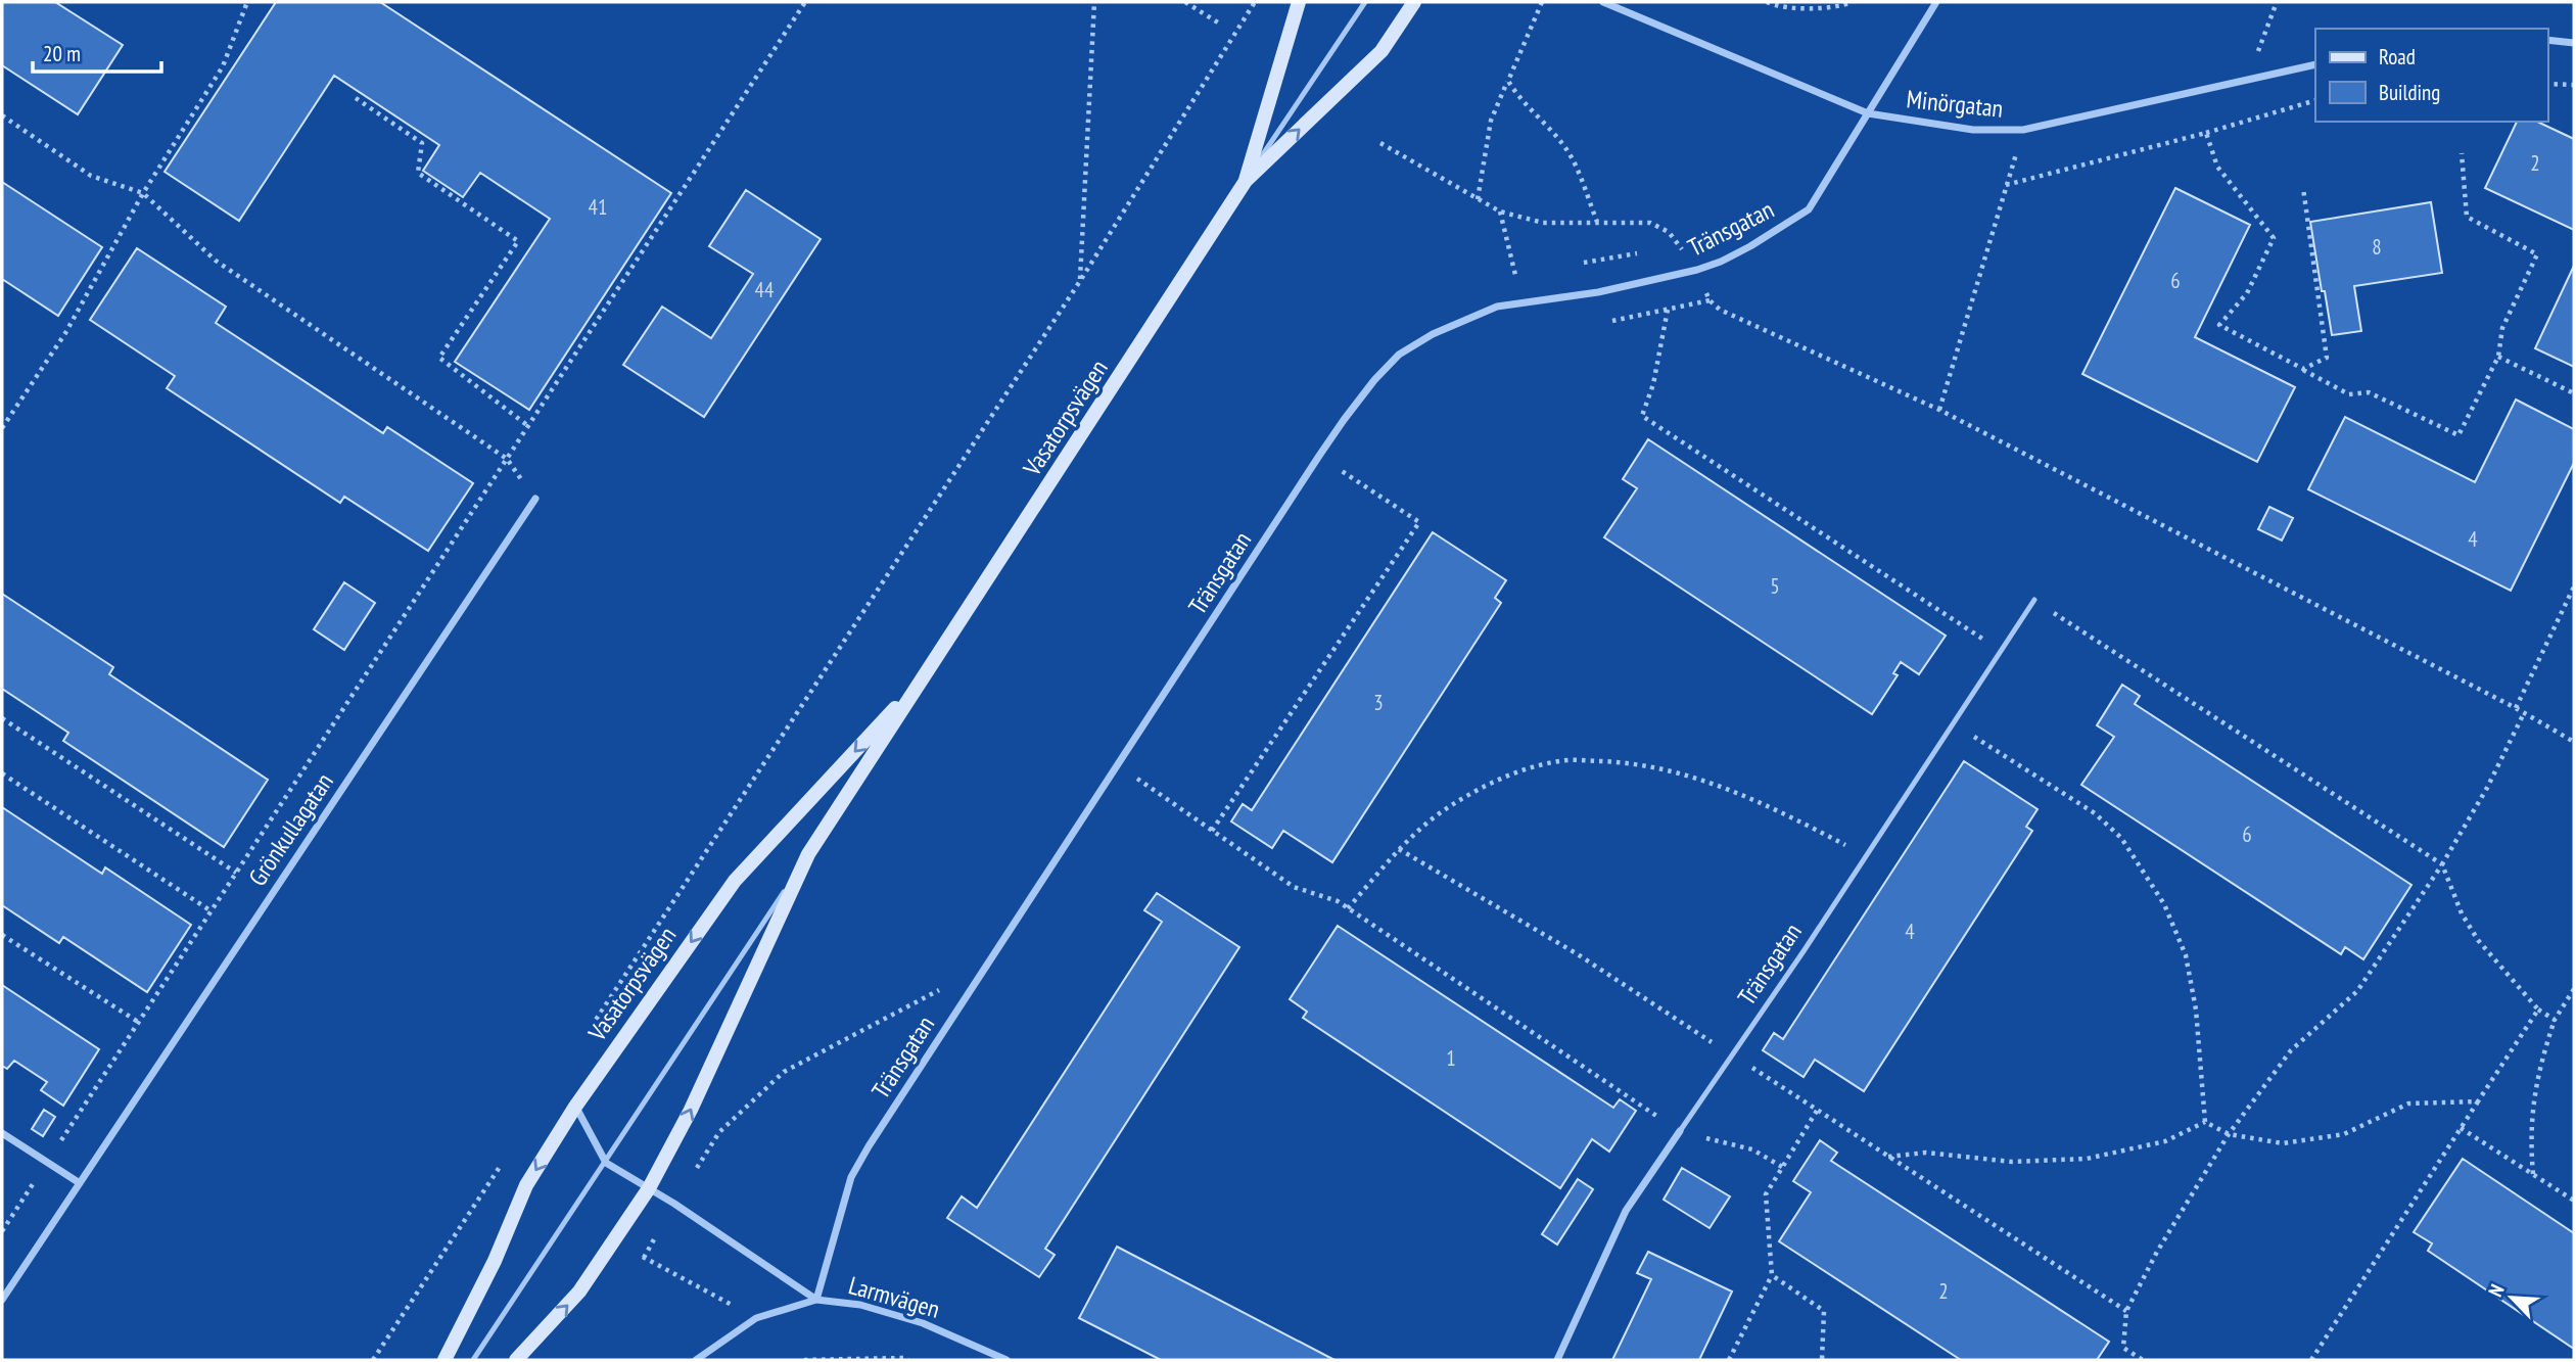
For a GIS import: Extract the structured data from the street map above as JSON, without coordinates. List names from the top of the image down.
{
  "streets": {
    "main road": ["Vasatorpsvägen"],
    "street": [
      "Minörgatan",
      "Tränsgatan",
      "Grönkullagatan",
      "Larmvägen"
    ]
  },
  "crossings": [
    ["Minörgatan", "Tränsgatan"],
    ["Tränsgatan", "Larmvägen"]
  ],
  "house_numbers": [
    "2",
    "41",
    "8",
    "6",
    "44",
    "4",
    "5",
    "3",
    "6",
    "4",
    "1",
    "2"
  ],
  "legend": ["Road", "Building"],
  "scale_bar": "20 m",
  "north": "top left"
}
